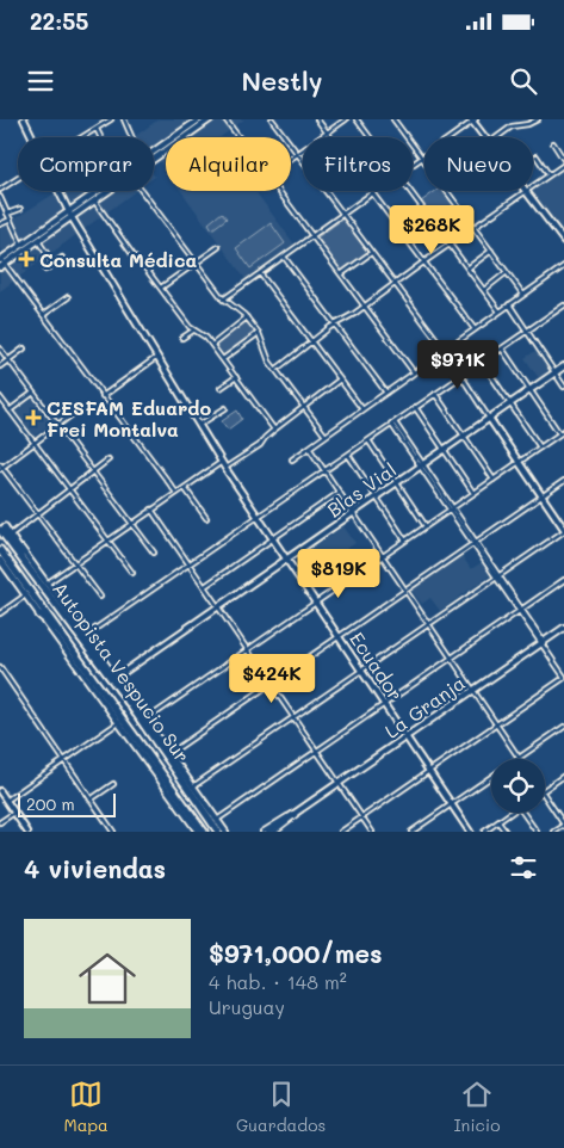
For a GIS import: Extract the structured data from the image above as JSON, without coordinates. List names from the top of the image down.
{
  "streets": {
    "highway": ["Autopista Vespucio Sur"],
    "main road": ["Blas Vial", "Ecuador", "La Granja"]
  },
  "crossings": [
    ["Blas Vial", "Ecuador"],
    ["Ecuador", "La Granja"]
  ],
  "places": {
    "health": ["Consulta Médica", "CESFAM Eduardo Frei Montalva"]
  },
  "scale_bar": "200 m",
  "page": {
    "status": "22:55",
    "header": "Nestly",
    "chip": [
      "Comprar",
      "Alquilar",
      "Filtros",
      "Nuevo"
    ],
    "price": [
      "$268K",
      "$971K",
      "$819K",
      "$424K"
    ],
    "scale": "200 m",
    "heading": "4 viviendas",
    "list": [
      {
        "name": "$971,000/mes",
        "note": "4 hab. · 148 m² · Uruguay"
      }
    ],
    "tabs": ["Mapa", "Guardados", "Inicio"]
  }
}
